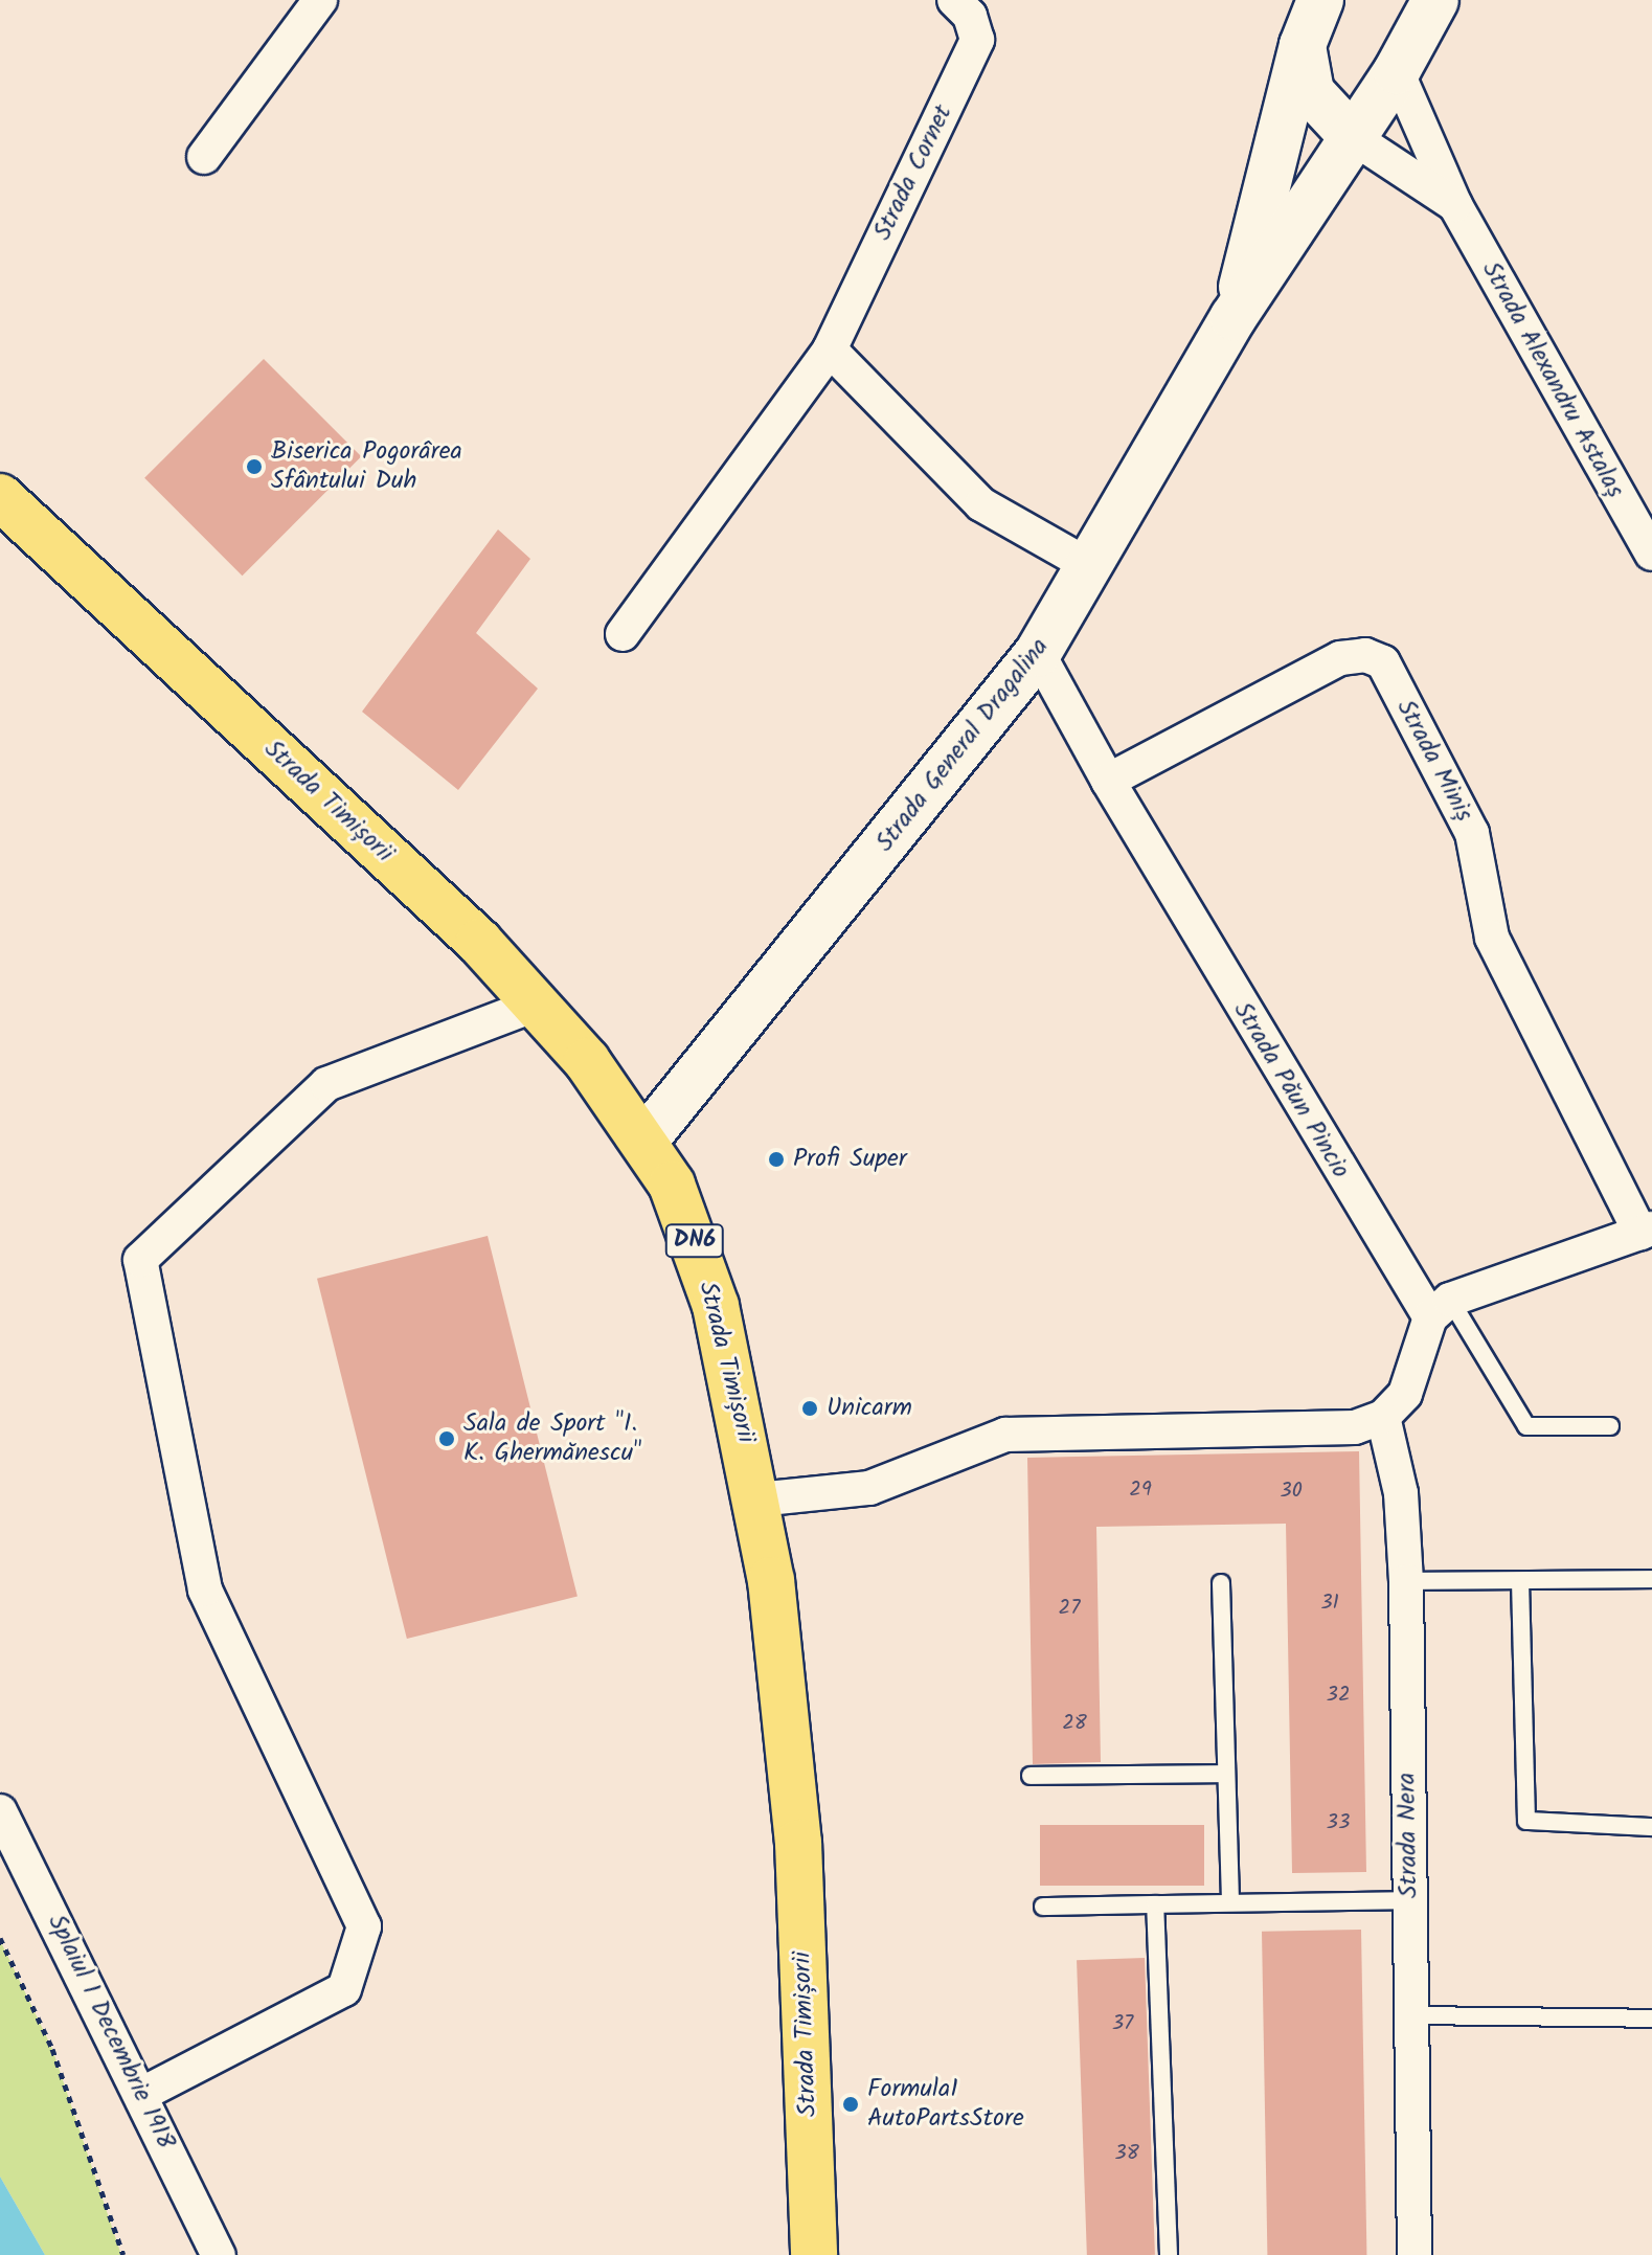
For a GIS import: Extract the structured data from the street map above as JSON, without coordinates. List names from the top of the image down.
{
  "streets": {
    "main road": ["Strada General Dragalina", "Strada Timișorii", "DN6"],
    "street": [
      "Strada Cornet",
      "Strada Alexandru Astalaș",
      "Strada Miniș",
      "Strada Păun Pincio",
      "Strada Nera",
      "Splaiul 1 Decembrie 1918"
    ]
  },
  "crossings": [
    ["Strada Alexandru Astalaș", "Strada General Dragalina"],
    ["Strada General Dragalina", "Strada Timișorii"],
    ["Strada General Dragalina", "Strada Păun Pincio"],
    ["Strada Miniș", "Strada Păun Pincio"]
  ],
  "places": [
    "Biserica Pogorârea Sfântului Duh",
    "Profi Super",
    "Unicarm",
    "Sala de Sport \"I. K. Ghermănescu\"",
    "Formula1 AutoPartsStore"
  ],
  "house_numbers": [
    "29",
    "30",
    "31",
    "27",
    "32",
    "28",
    "33",
    "37",
    "38"
  ]
}
